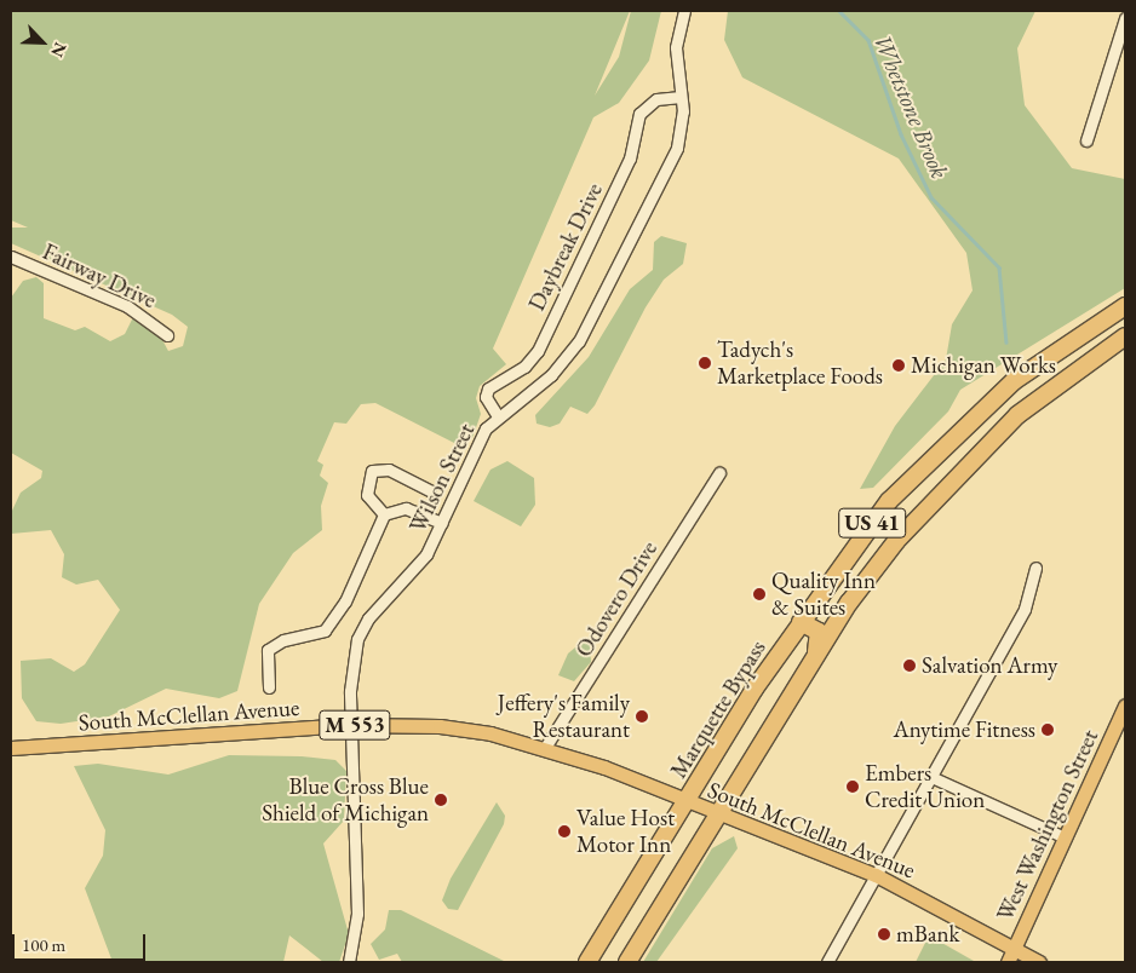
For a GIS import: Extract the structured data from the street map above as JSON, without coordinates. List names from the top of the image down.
{
  "streets": {
    "highway": ["US 41", "Marquette Bypass"],
    "main road": ["South McClellan Avenue", "M 553", "West Washington Street"],
    "street": [
      "Daybreak Drive",
      "Fairway Drive",
      "Wilson Street",
      "Odovero Drive"
    ]
  },
  "crossings": [
    ["Daybreak Drive", "Wilson Street"],
    ["Wilson Street", "South McClellan Avenue"],
    ["US 41", "South McClellan Avenue"],
    ["Odovero Drive", "South McClellan Avenue"],
    ["Marquette Bypass", "South McClellan Avenue"],
    ["South McClellan Avenue", "West Washington Street"]
  ],
  "water": ["Whetstone Brook"],
  "places": [
    "Tadych's Marketplace Foods",
    "Michigan Works",
    "Quality Inn & Suites",
    "Salvation Army",
    "Jeffery's Family Restaurant",
    "Anytime Fitness",
    "Embers Credit Union",
    "Blue Cross Blue Shield of Michigan",
    "Value Host Motor Inn",
    "mBank"
  ],
  "scale_bar": "100 m",
  "north": "bottom right"
}
